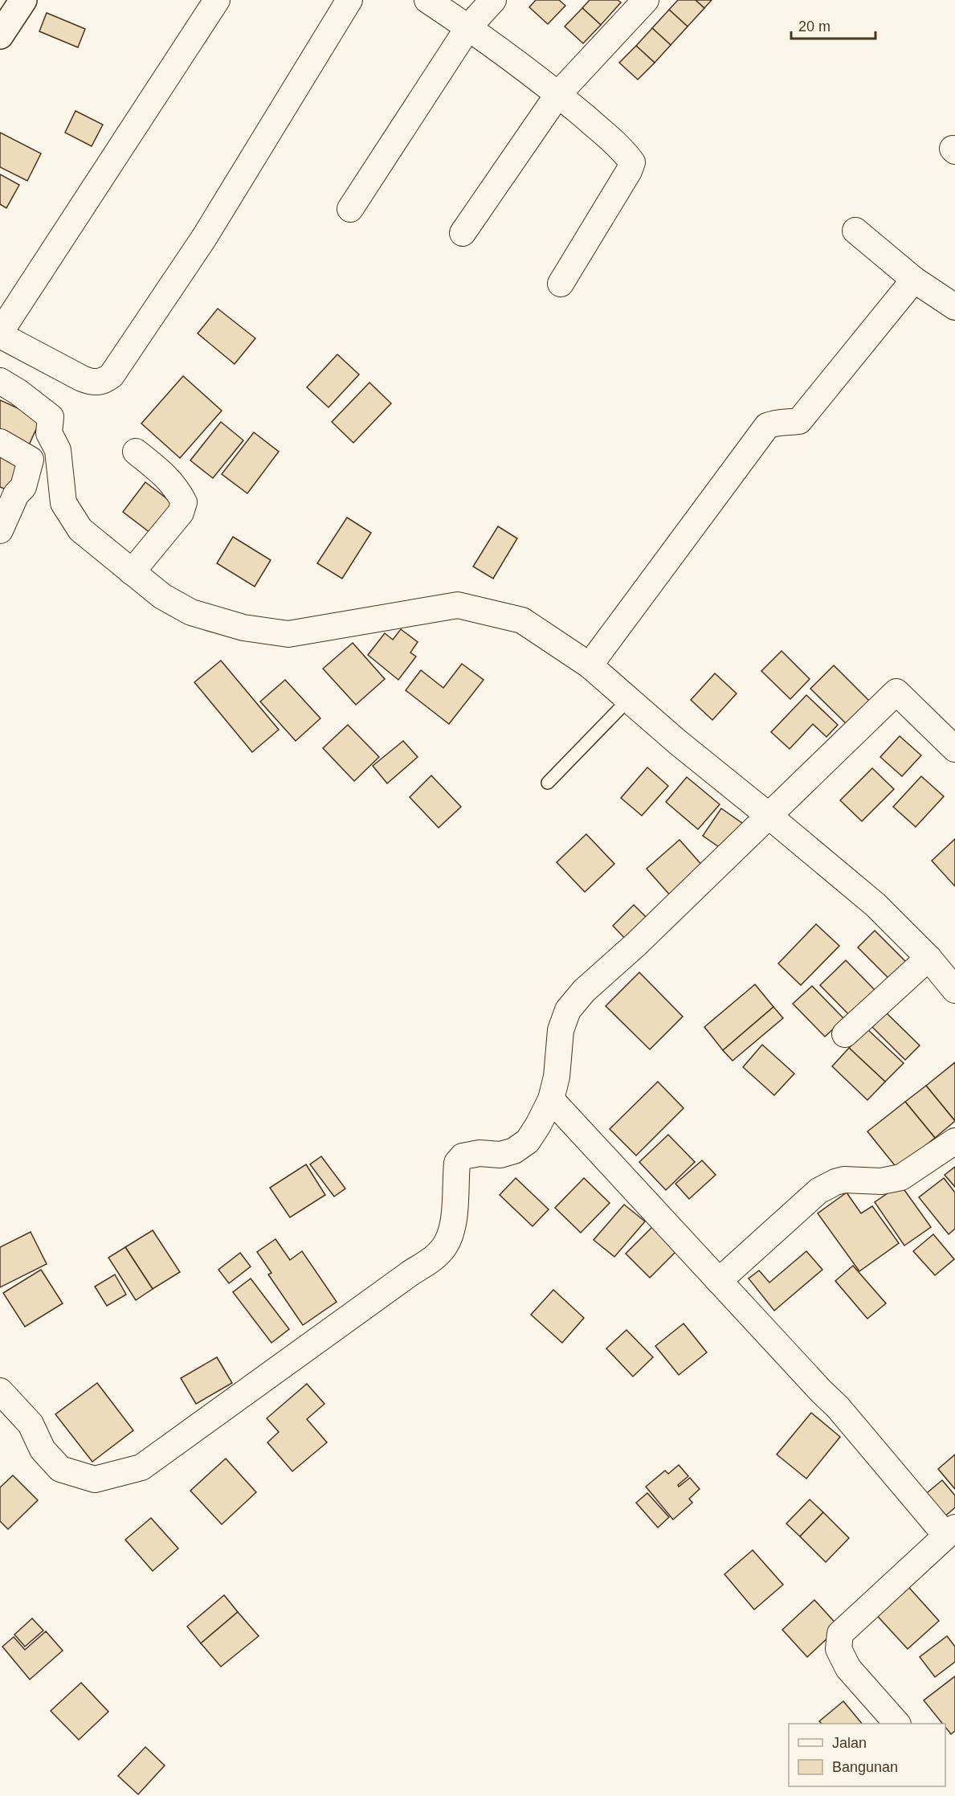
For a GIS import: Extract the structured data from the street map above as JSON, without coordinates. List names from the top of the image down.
{
  "legend": ["Jalan", "Bangunan"],
  "scale_bar": "20 m"
}
